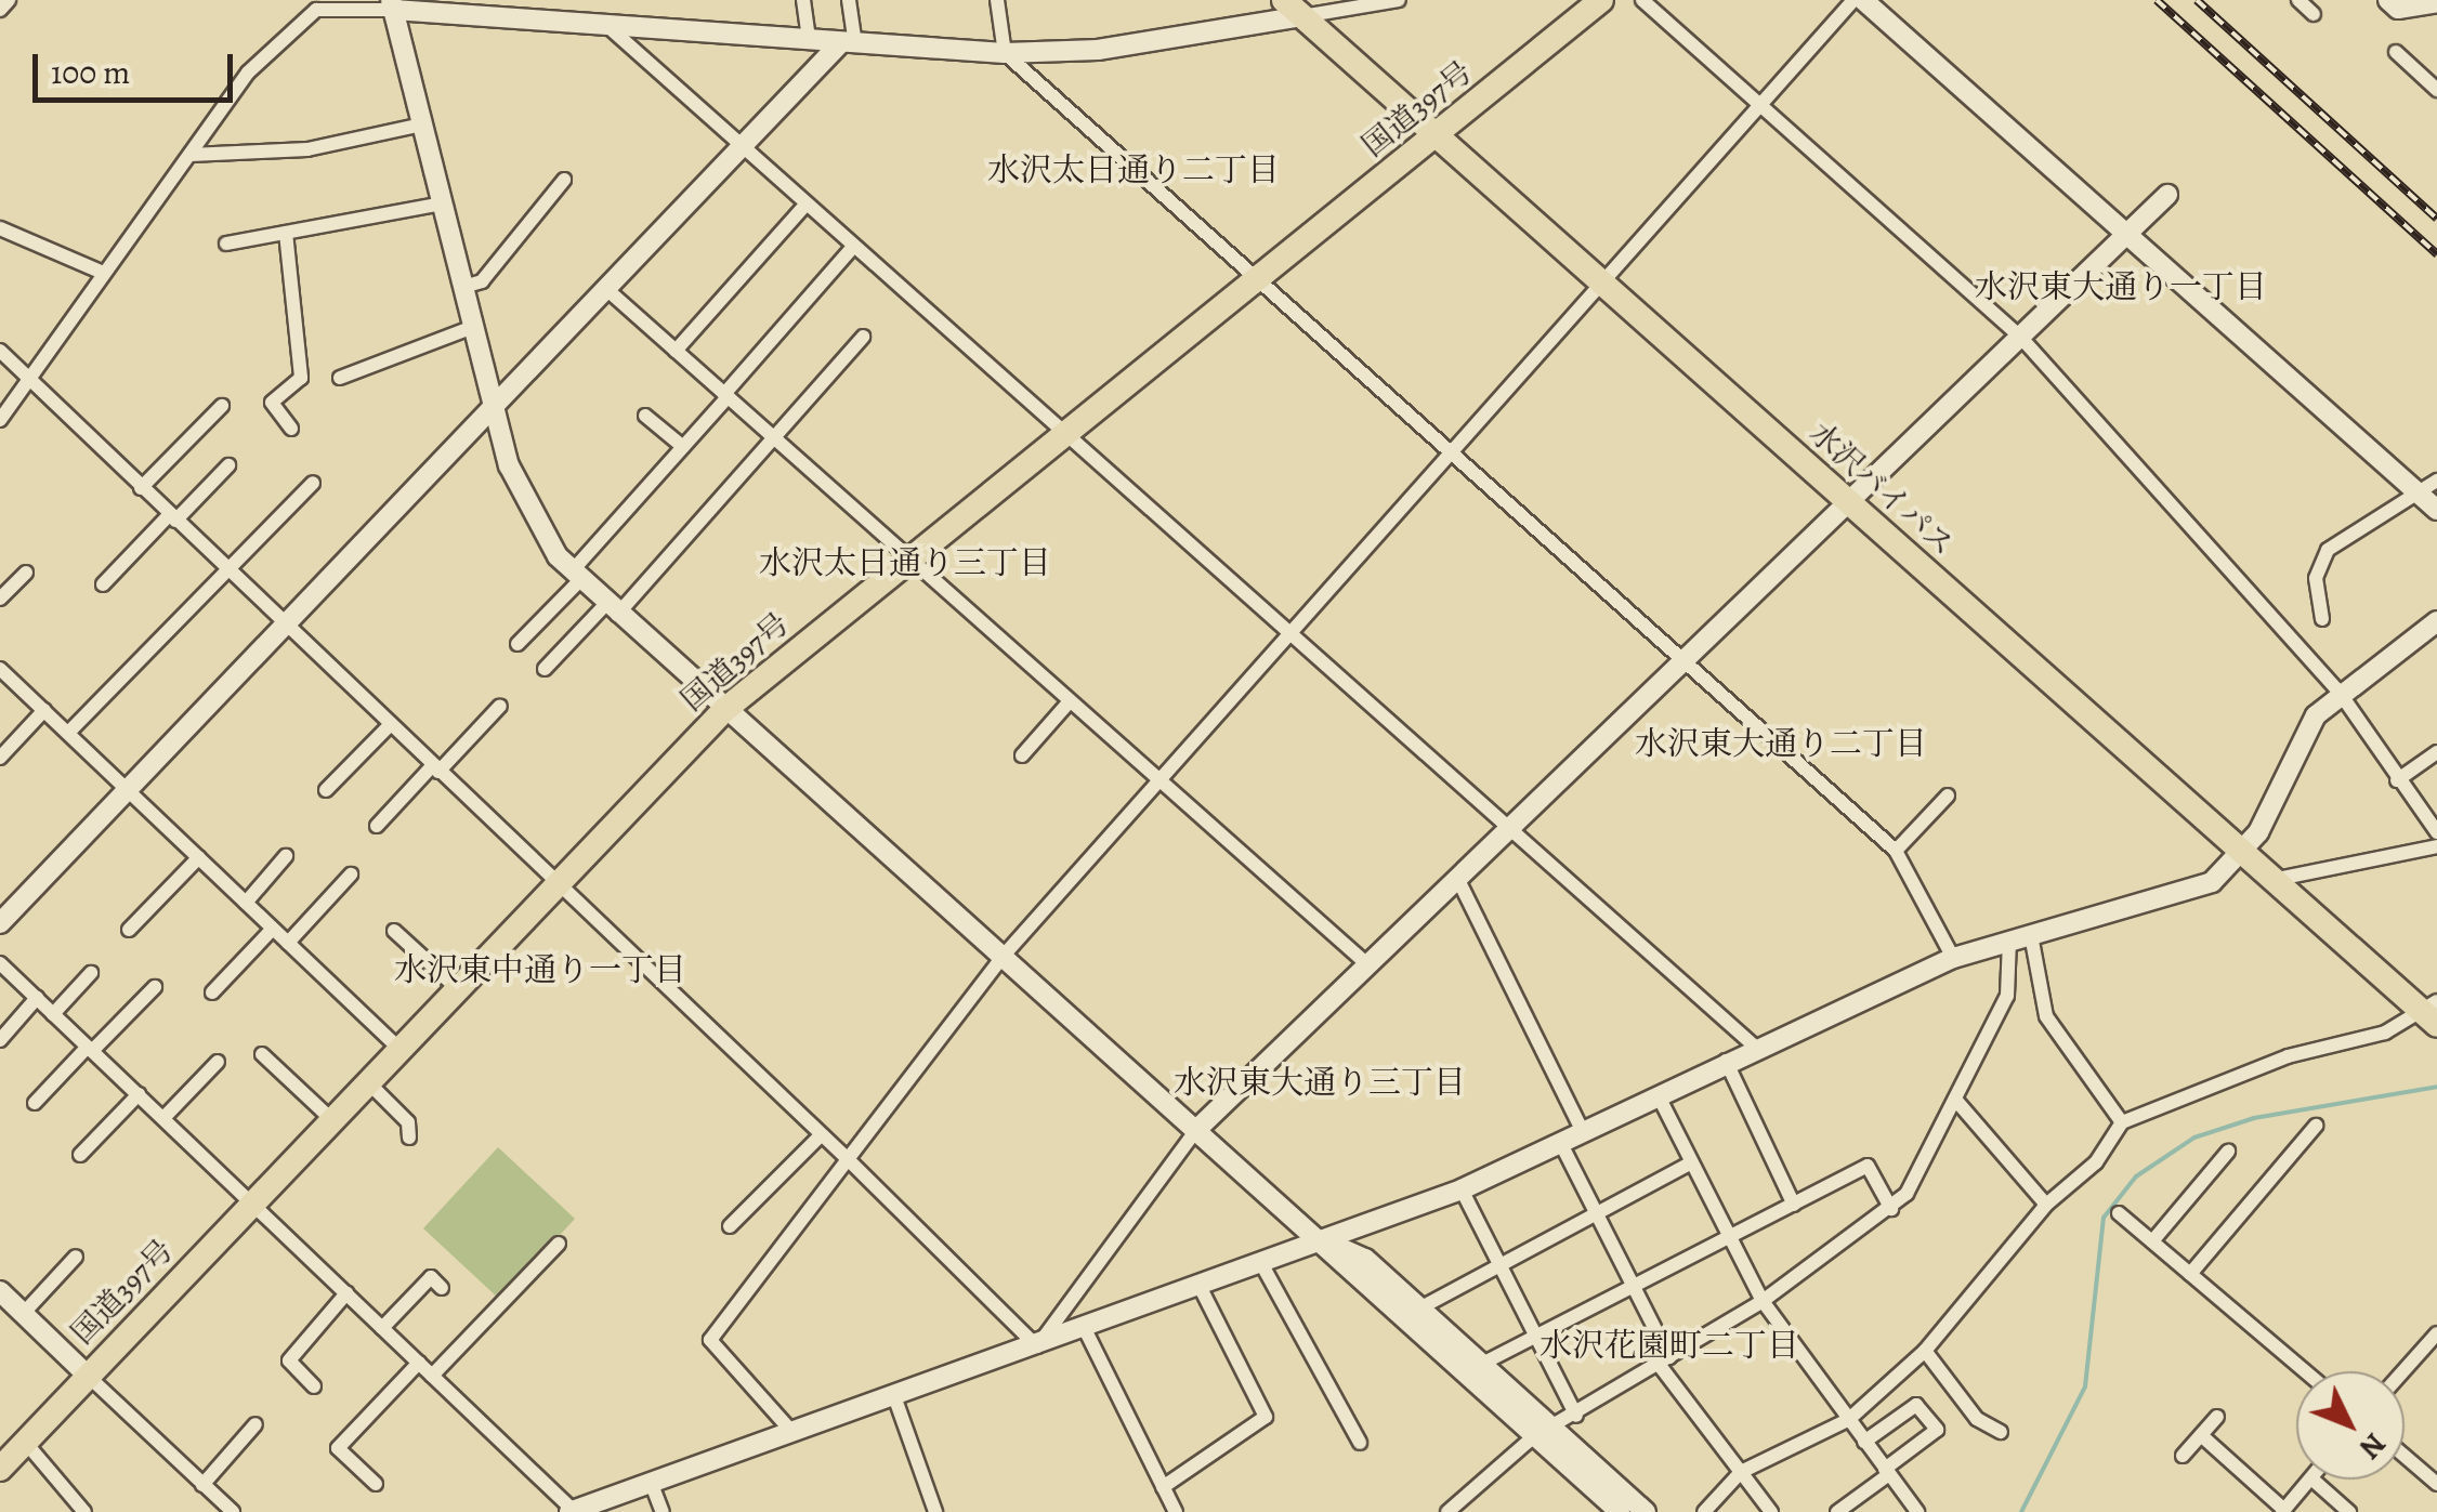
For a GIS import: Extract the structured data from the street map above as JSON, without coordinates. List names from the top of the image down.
{
  "streets": {
    "highway": ["国道397号", "水沢バイパス"]
  },
  "crossings": [
    ["国道397号", "水沢バイパス"]
  ],
  "districts": [
    "水沢太日通り二丁目",
    "水沢東大通り一丁目",
    "水沢太日通り三丁目",
    "水沢東大通り二丁目",
    "水沢東中通り一丁目",
    "水沢東大通り三丁目",
    "水沢花園町二丁目"
  ],
  "scale_bar": "100 m",
  "north": "bottom right"
}
